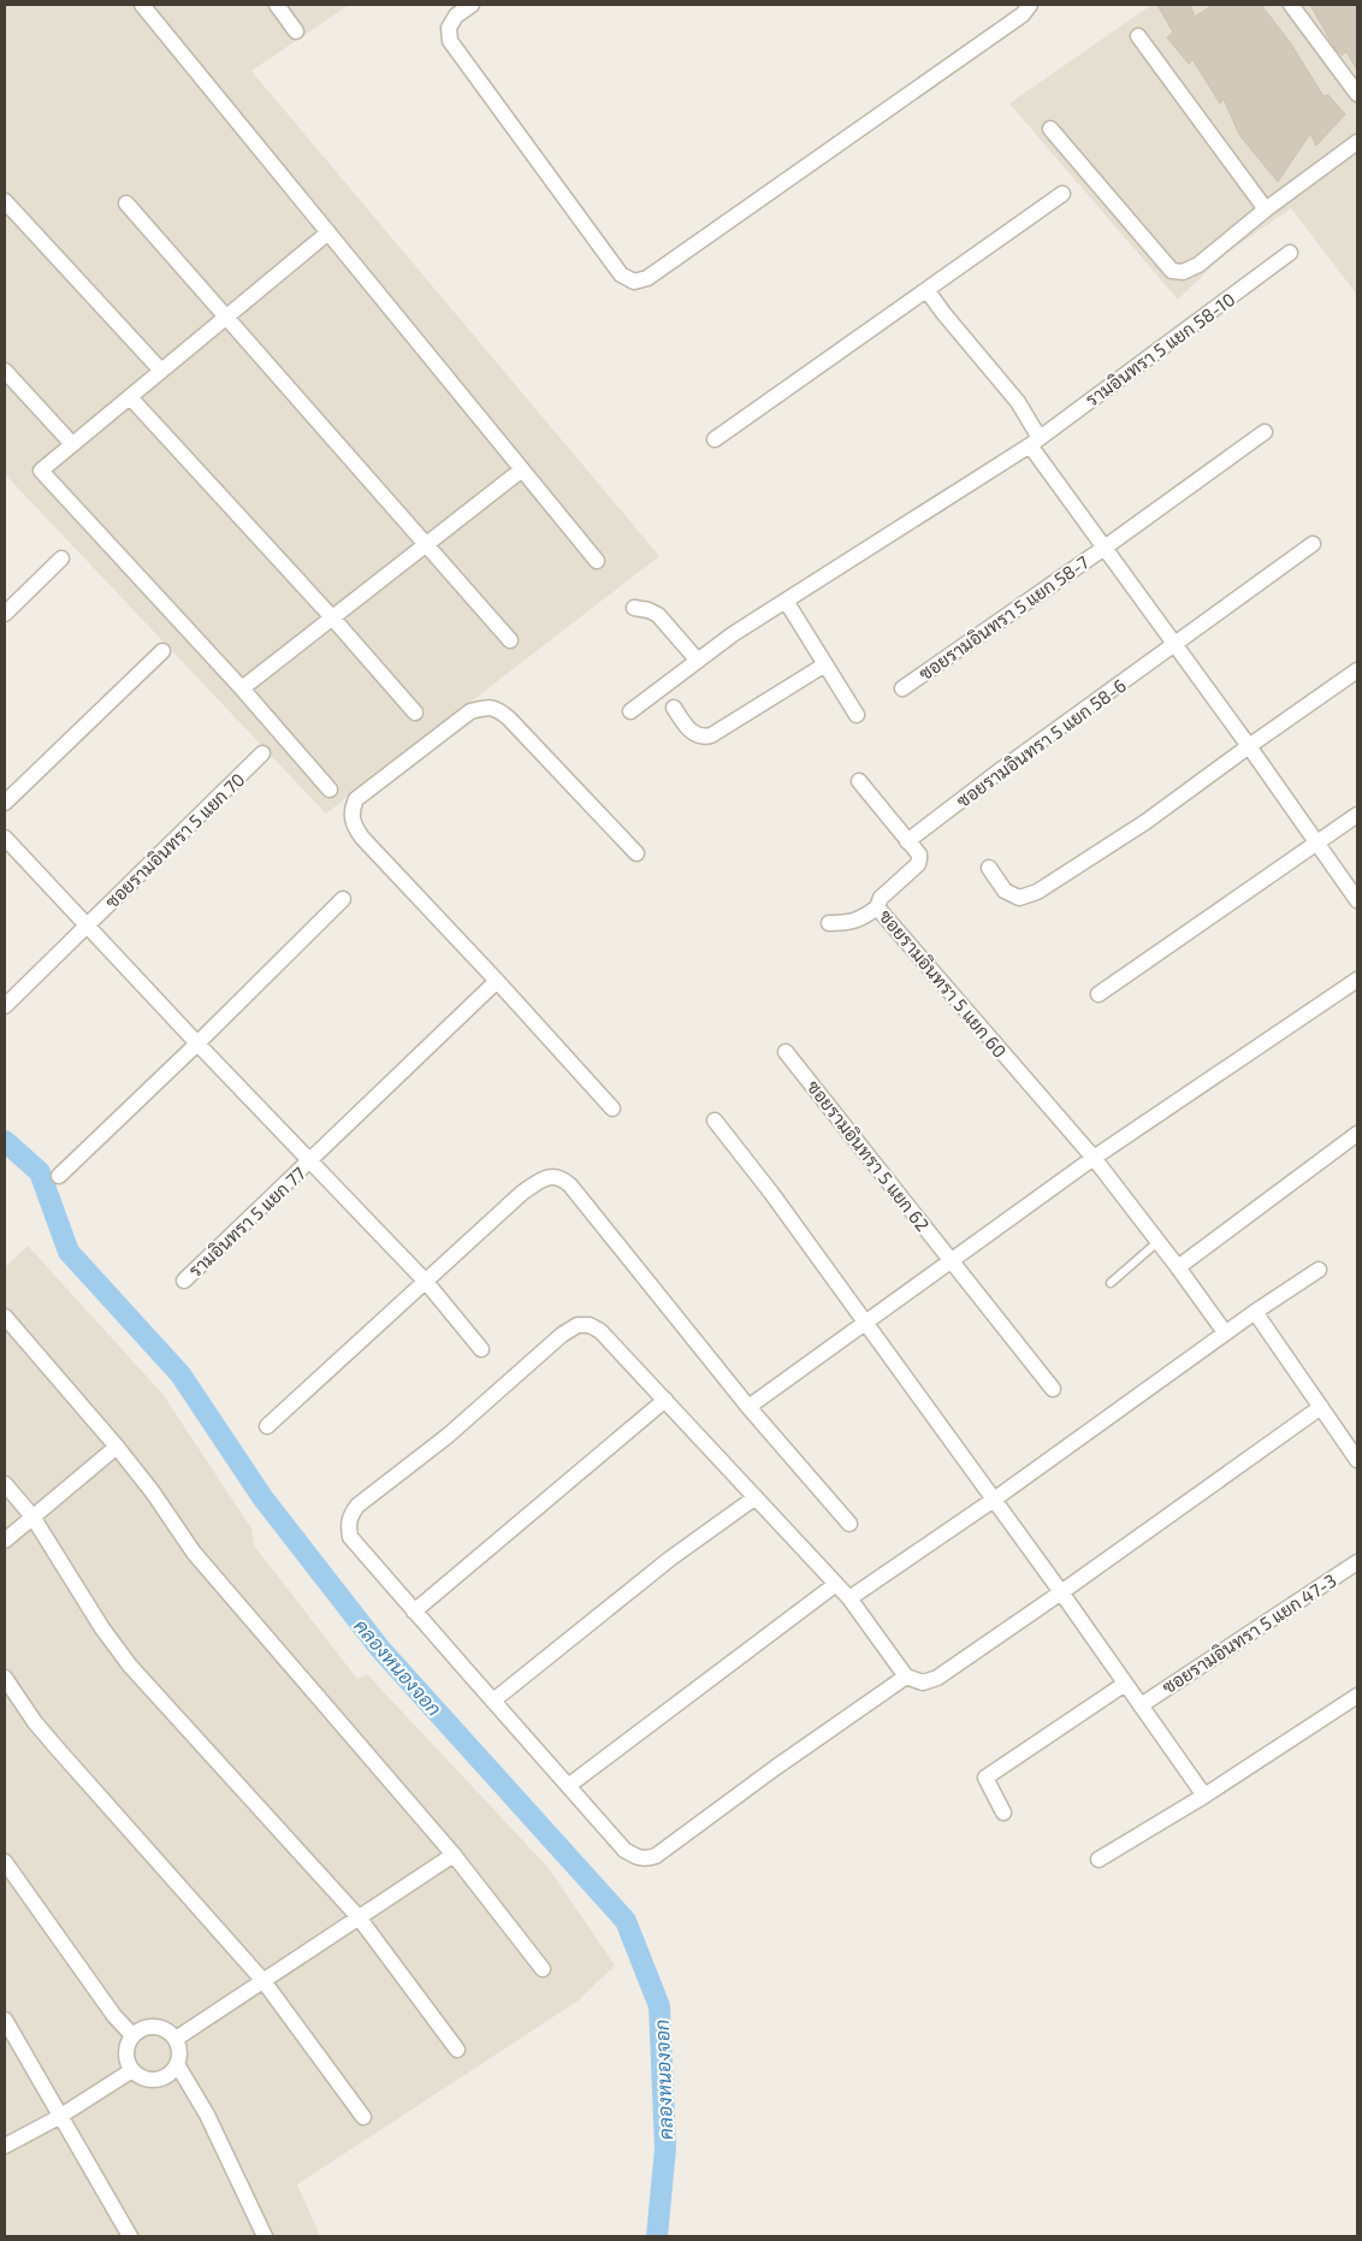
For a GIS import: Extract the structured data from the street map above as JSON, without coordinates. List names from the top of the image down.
{
  "streets": {
    "street": [
      "รามอินทรา 5 แยก 58-10",
      "ซอยรามอินทรา 5 แยก 58-7",
      "ซอยรามอินทรา 5 แยก 58-6",
      "ซอยรามอินทรา 5 แยก 70",
      "ซอยรามอินทรา 5 แยก 60",
      "ซอยรามอินทรา 5 แยก 62",
      "รามอินทรา 5 แยก 77",
      "ซอยรามอินทรา 5 แยก 47-3"
    ]
  },
  "crossings": [
    ["ซอยรามอินทรา 5 แยก 58-6", "ซอยรามอินทรา 5 แยก 60"]
  ],
  "water": ["คลองหนองจอก"]
}
